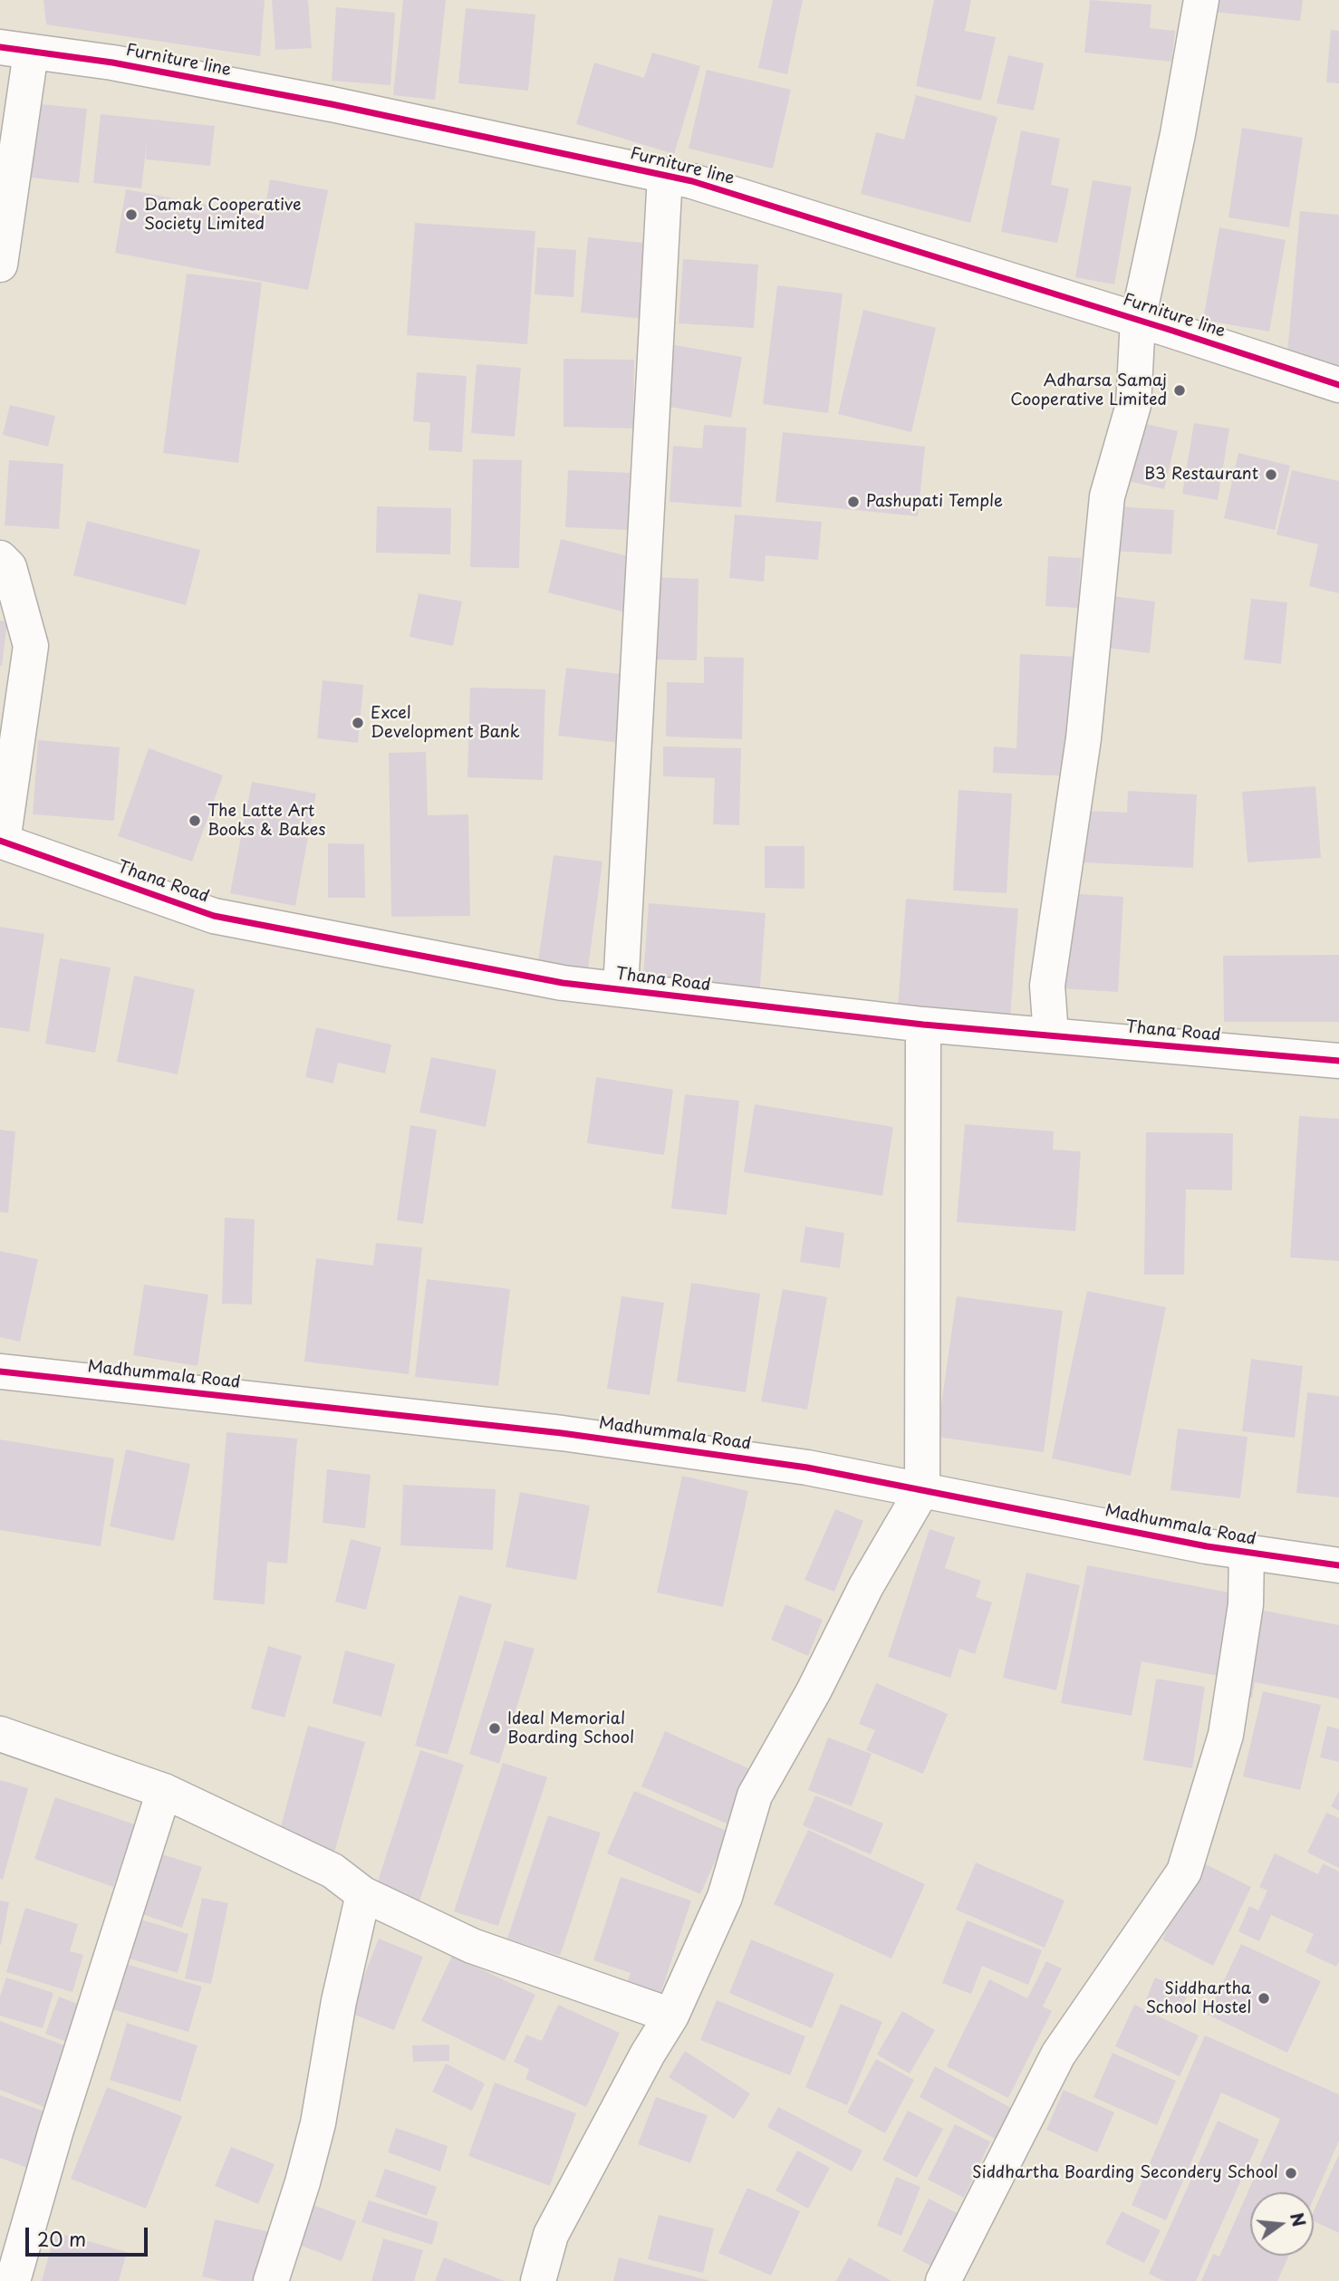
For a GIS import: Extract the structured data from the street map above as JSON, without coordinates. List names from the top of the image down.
{
  "streets": {
    "street": ["Furniture line", "Thana Road", "Madhummala Road"]
  },
  "places": [
    "Damak Cooperative Society Limited",
    "Adharsa Samaj Cooperative Limited",
    "B3 Restaurant",
    "Pashupati Temple",
    "Excel Development Bank",
    "The Latte Art Books & Bakes",
    "Ideal Memorial Boarding School",
    "Siddhartha School Hostel",
    "Siddhartha Boarding Secondery School"
  ],
  "scale_bar": "20 m",
  "north": "right"
}
